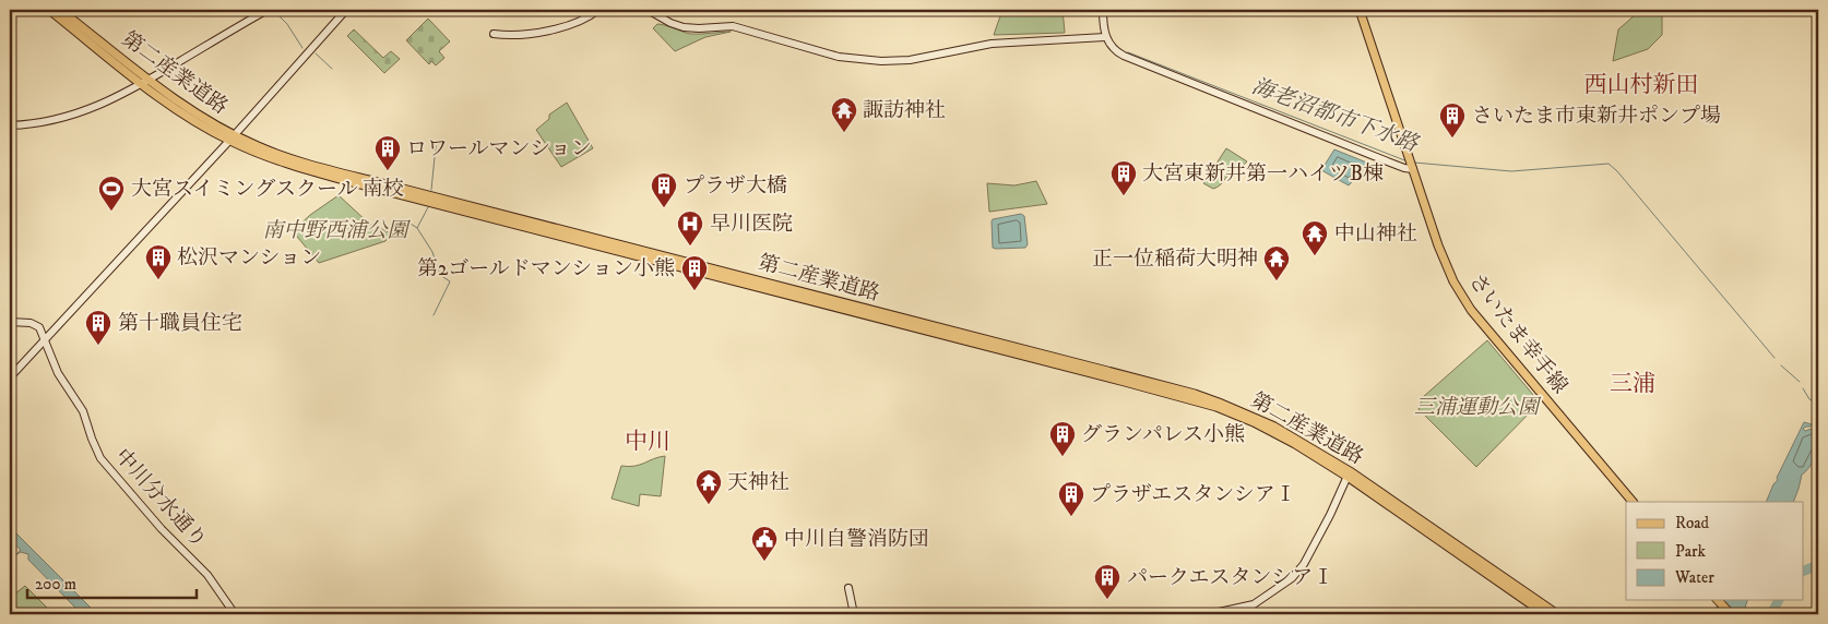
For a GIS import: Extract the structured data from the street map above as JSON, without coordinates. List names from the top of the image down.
{
  "streets": {
    "main road": ["第二産業道路", "さいたま幸手線"],
    "street": ["中川分水通り"]
  },
  "districts": ["西山村新田", "三浦", "中川"],
  "water": ["海老沼都市下水路"],
  "parks": ["南中野西浦公園", "三浦運動公園"],
  "places": {
    "temple": [
      "諏訪神社",
      "中山神社",
      "正一位稲荷大明神",
      "天神社"
    ],
    "building": [
      "さいたま市東新井ポンプ場",
      "ロワールマンション",
      "大宮東新井第一ハイツB棟",
      "プラザ大橋",
      "松沢マンション",
      "第2ゴールドマンション小熊",
      "第十職員住宅",
      "グランパレス小熊",
      "プラザエスタンシアⅠ",
      "パークエスタンシアⅠ"
    ],
    "sports": ["大宮スイミングスクール 南校"],
    "hospital": ["早川医院"],
    "public building": ["中川自警消防団"]
  },
  "legend": ["Road", "Park", "Water"],
  "scale_bar": "200 m"
}
